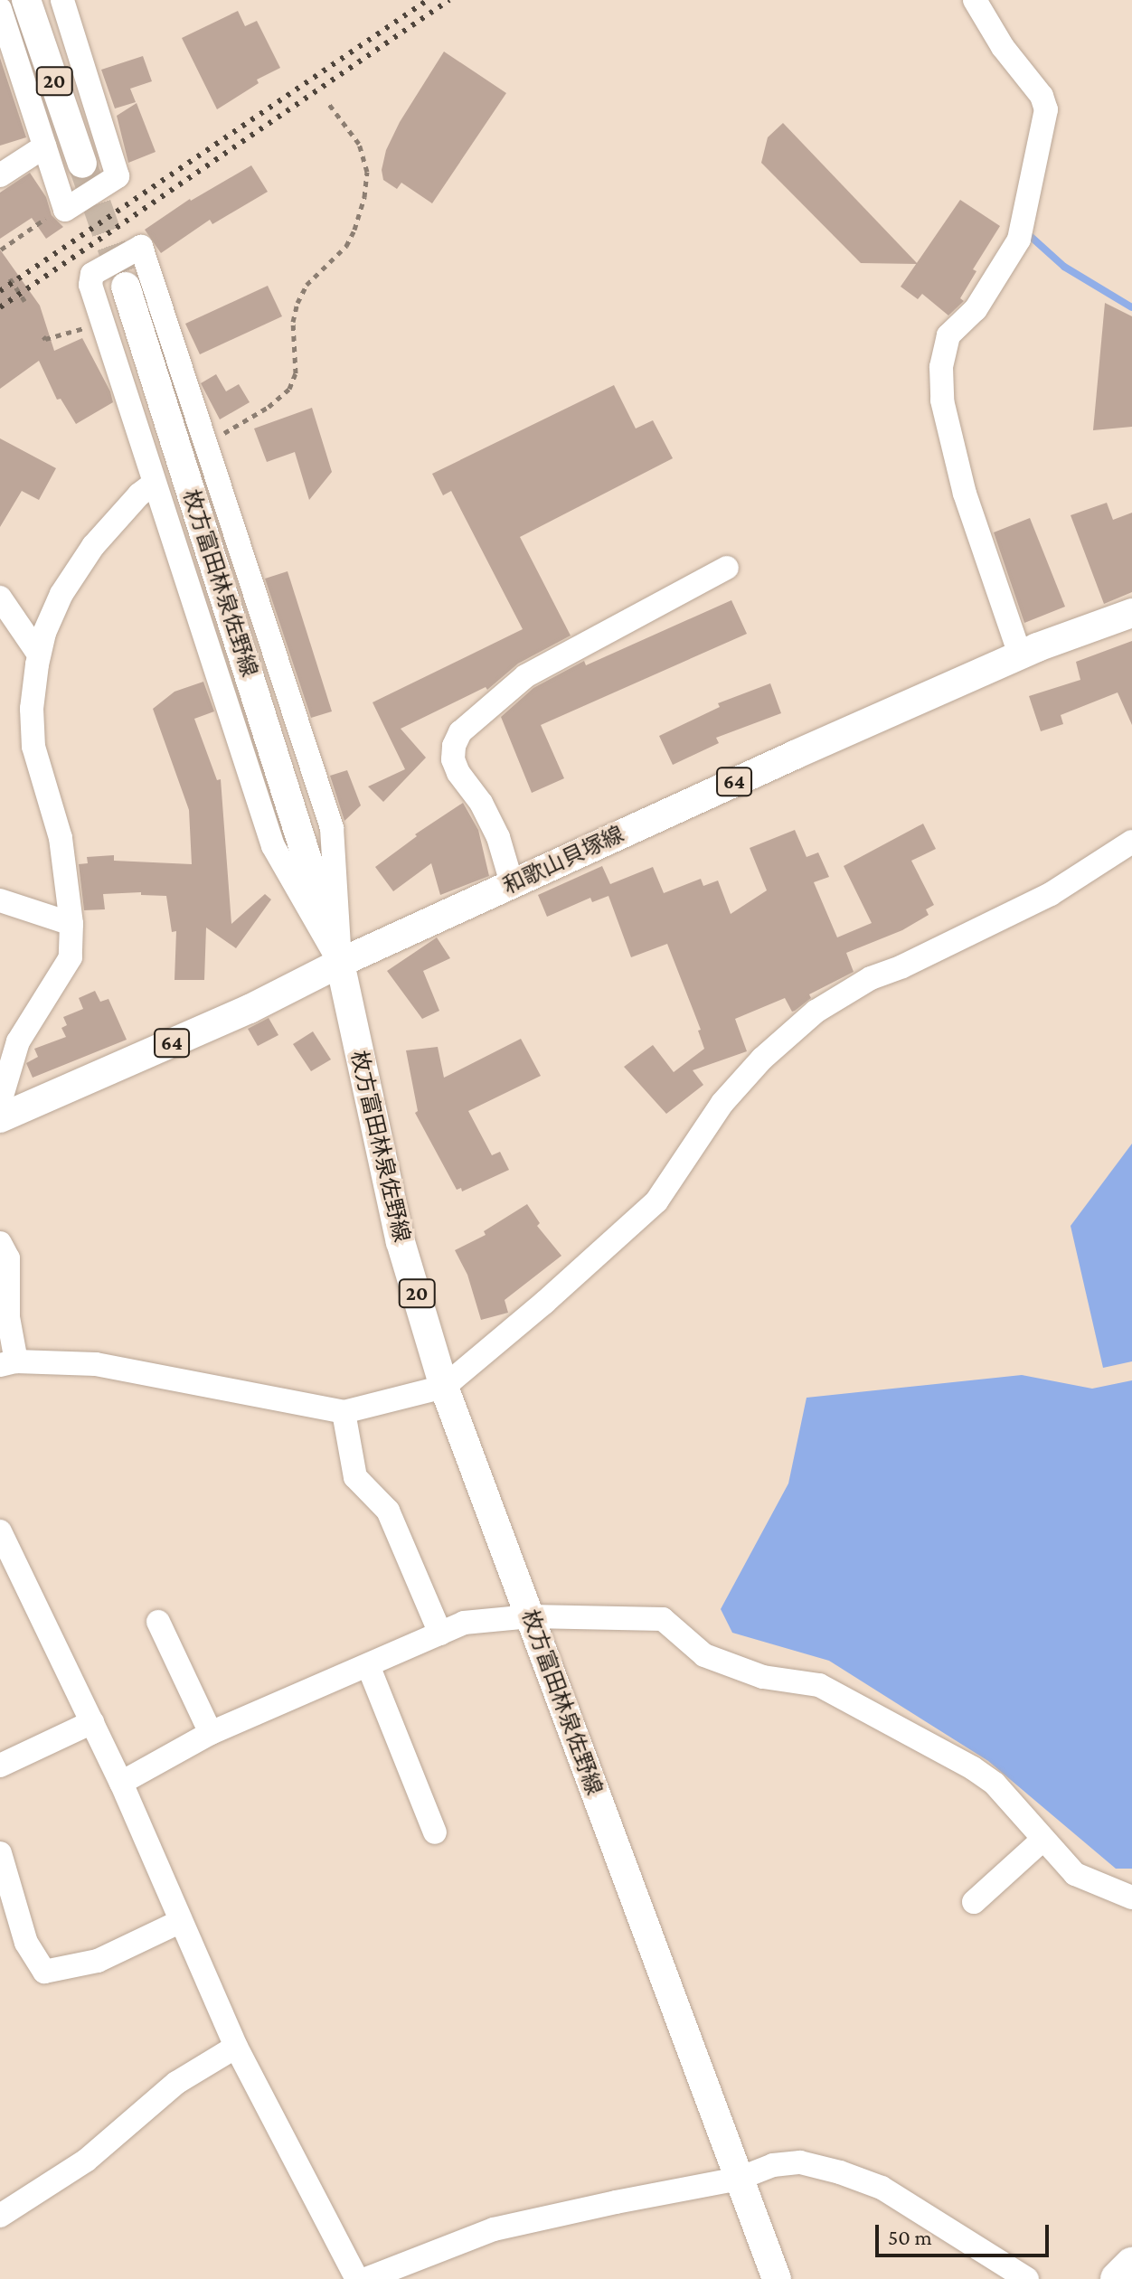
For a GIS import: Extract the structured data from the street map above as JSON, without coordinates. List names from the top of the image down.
{
  "streets": {
    "main road": [
      "20",
      "枚方富田林泉佐野線",
      "64",
      "和歌山貝塚線"
    ]
  },
  "crossings": [
    ["枚方富田林泉佐野線", "和歌山貝塚線"]
  ],
  "scale_bar": "50 m"
}
